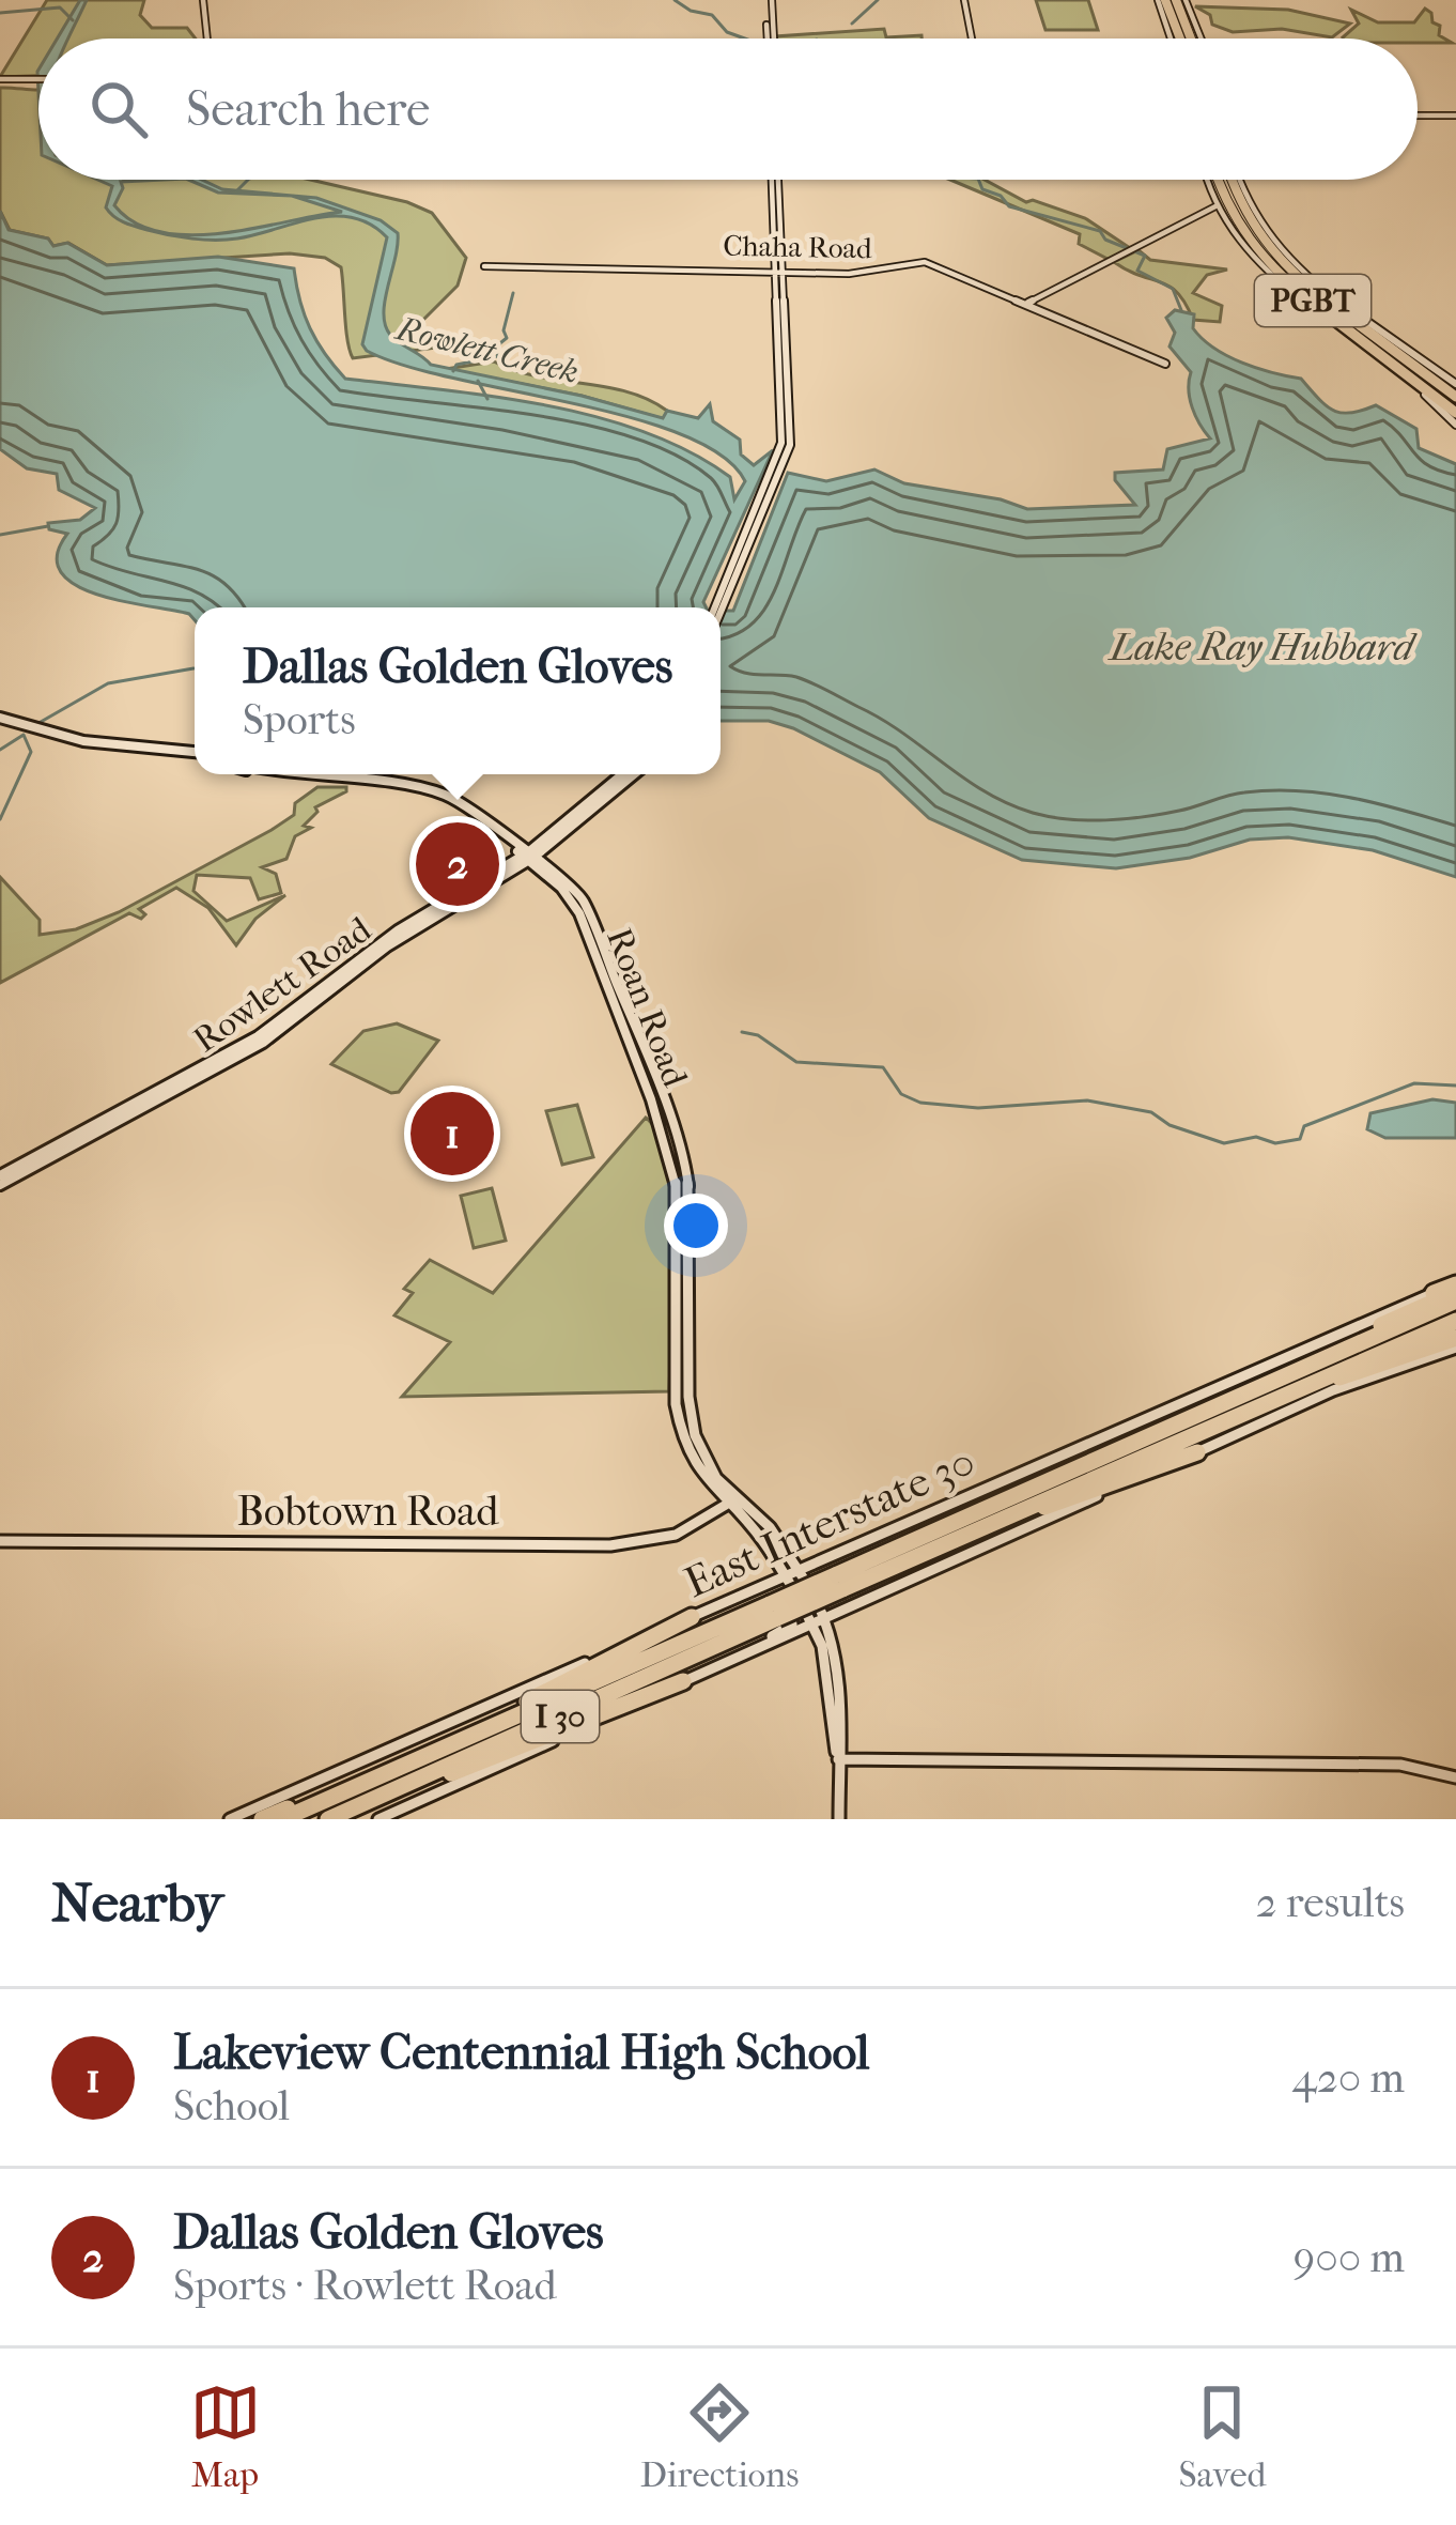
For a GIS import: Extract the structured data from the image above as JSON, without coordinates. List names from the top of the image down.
{
  "streets": {
    "highway": ["PGBT", "I 30"],
    "main road": [
      "Chaha Road",
      "Rowlett Road",
      "Roan Road",
      "Bobtown Road",
      "East Interstate 30"
    ]
  },
  "crossings": [
    ["Rowlett Road", "Roan Road"],
    ["Roan Road", "Bobtown Road"],
    ["East Interstate 30", "I 30"]
  ],
  "water": ["Rowlett Creek", "Lake Ray Hubbard"],
  "page": {
    "search": "Search here",
    "popup": ["Dallas Golden Gloves", "Sports"],
    "pins": ["2", "1"],
    "heading": ["Nearby", "2 results"],
    "list": [
      {
        "mark": "1",
        "name": "Lakeview Centennial High School",
        "note": "School",
        "value": "420 m"
      },
      {
        "mark": "2",
        "name": "Dallas Golden Gloves",
        "note": "Sports · Rowlett Road",
        "value": "900 m"
      }
    ],
    "nav": ["Map", "Directions", "Saved"]
  }
}
